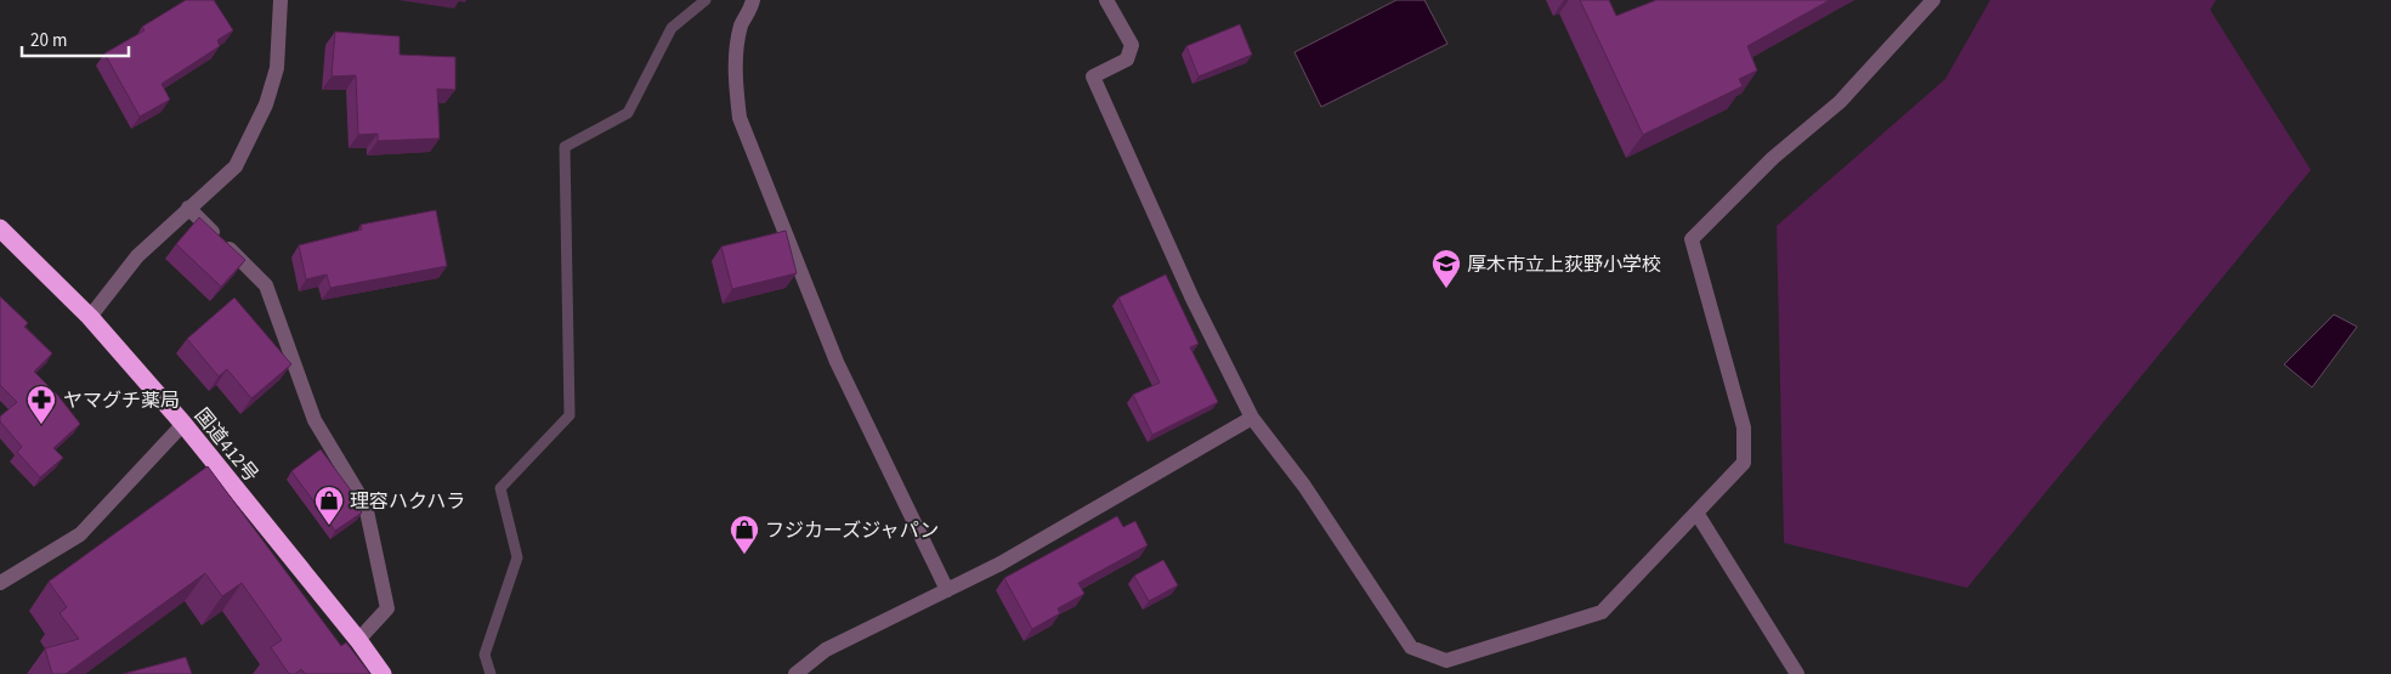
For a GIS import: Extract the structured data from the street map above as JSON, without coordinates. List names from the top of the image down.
{
  "streets": {
    "highway": ["国道412号"]
  },
  "places": {
    "school or university": ["厚木市立上荻野小学校"],
    "pharmacy": ["ヤマグチ薬局"],
    "shop": ["理容ハクハラ", "フジカーズジャパン"]
  },
  "scale_bar": "20 m"
}
